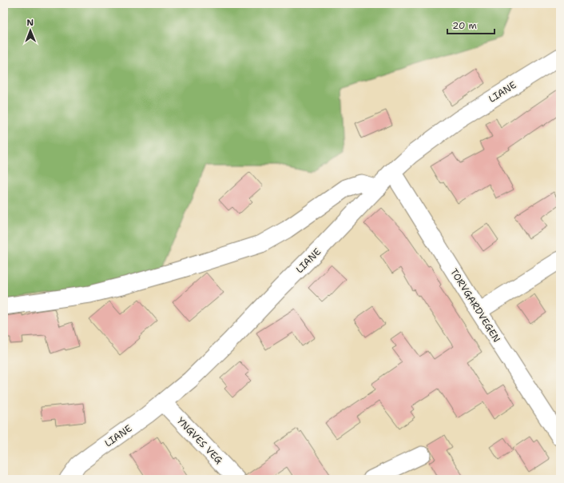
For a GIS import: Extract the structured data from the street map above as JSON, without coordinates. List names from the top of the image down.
{
  "streets": {
    "street": ["LIANE", "TORVGARDVEGEN", "YNGVES VEG"]
  },
  "crossings": [
    ["LIANE", "TORVGARDVEGEN"],
    ["LIANE", "YNGVES VEG"]
  ],
  "scale_bar": "20 m",
  "north": "top"
}
